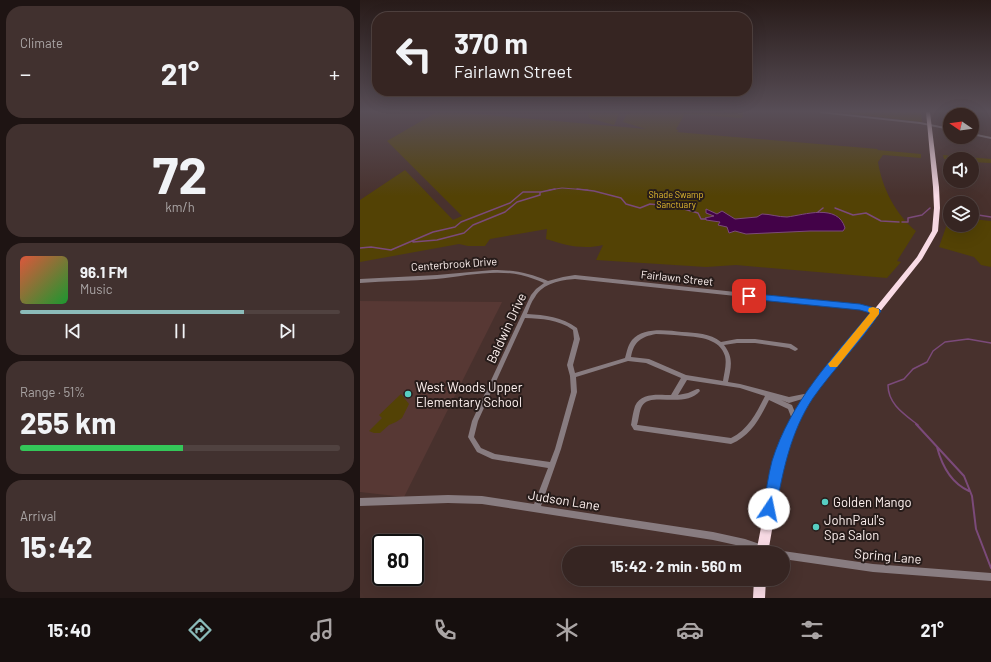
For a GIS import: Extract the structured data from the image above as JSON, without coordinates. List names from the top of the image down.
{
  "streets": {
    "street": [
      "Centerbrook Drive",
      "Fairlawn Street",
      "Baldwin Drive",
      "Judson Lane",
      "Spring Lane"
    ]
  },
  "crossings": [
    ["Centerbrook Drive", "Fairlawn Street"],
    ["Centerbrook Drive", "Baldwin Drive"],
    ["Fairlawn Street", "Baldwin Drive"]
  ],
  "parks": ["Shade Swamp Sanctuary"],
  "places": ["West Woods Upper Elementary School", "Golden Mango", "JohnPaul's Spa Salon"],
  "north": "left",
  "page": {
    "tile": [
      "Climate",
      ["72", "km/h"],
      ["Range · 51%", "255 km"],
      ["Arrival", "15:42"]
    ],
    "turn": ["370 m", "Fairlawn Street"],
    "heat": ["−", "21°", "+"],
    "song": ["96.1 FM", "Music"],
    "limit": "80",
    "trip": "15:42 · 2 min · 560 m",
    "tabs": ["15:40", "21°"]
  }
}
